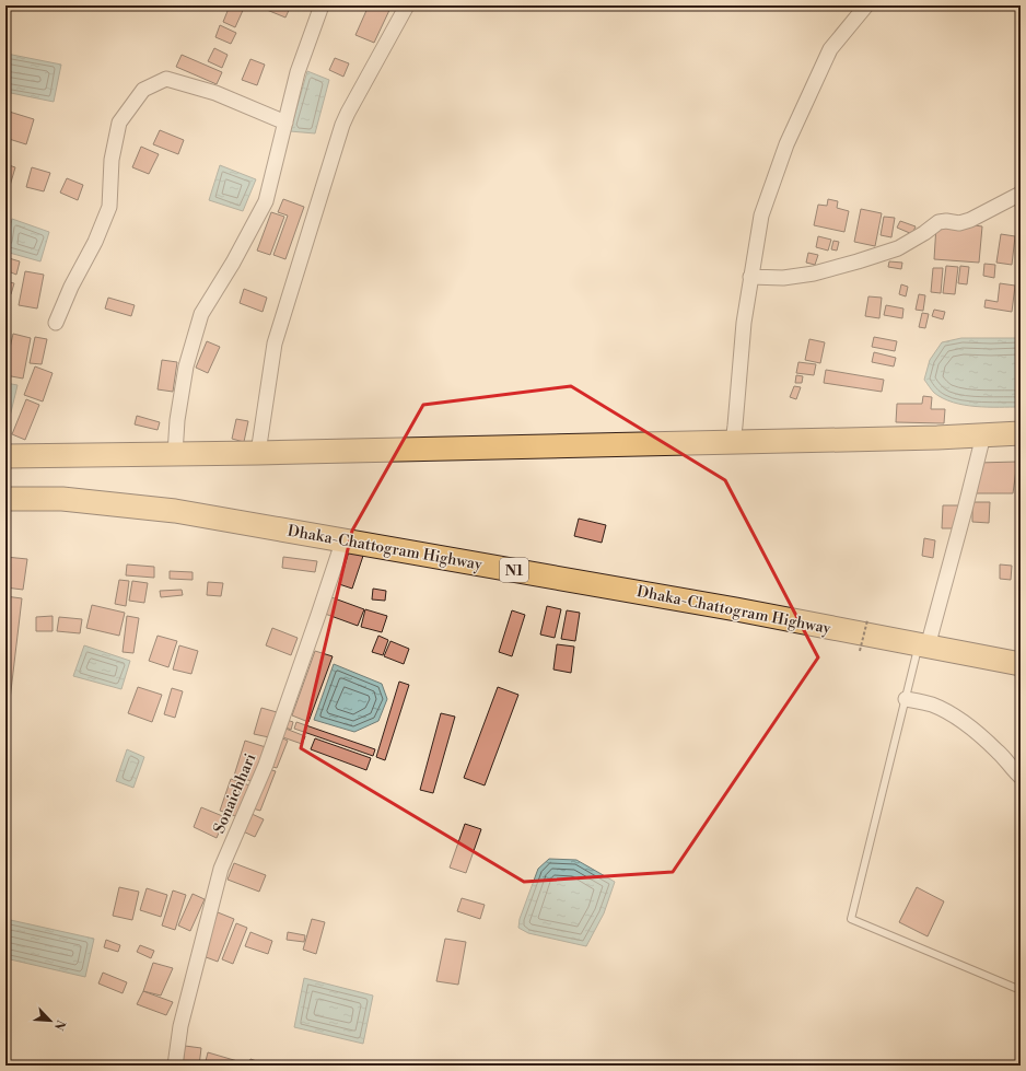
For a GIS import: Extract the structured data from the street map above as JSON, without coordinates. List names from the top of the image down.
{
  "streets": {
    "highway": ["Dhaka-Chattogram Highway", "N1"],
    "street": ["Sonaichhari"]
  },
  "crossings": [
    ["Dhaka-Chattogram Highway", "Sonaichhari"]
  ],
  "north": "bottom right"
}
